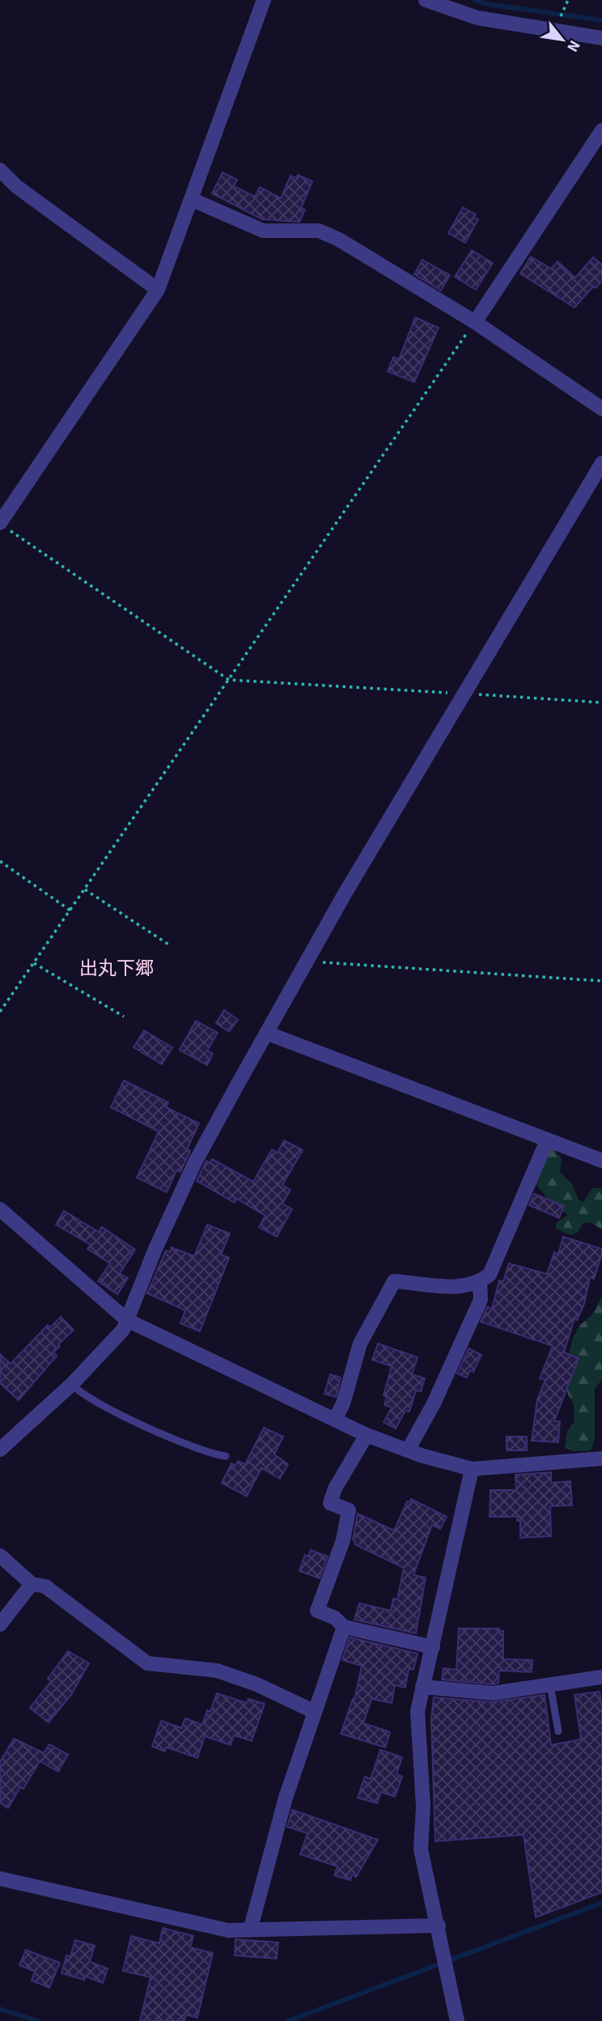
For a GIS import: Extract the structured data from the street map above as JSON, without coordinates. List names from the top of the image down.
{
  "districts": ["出丸下郷"],
  "north": "bottom right"
}
